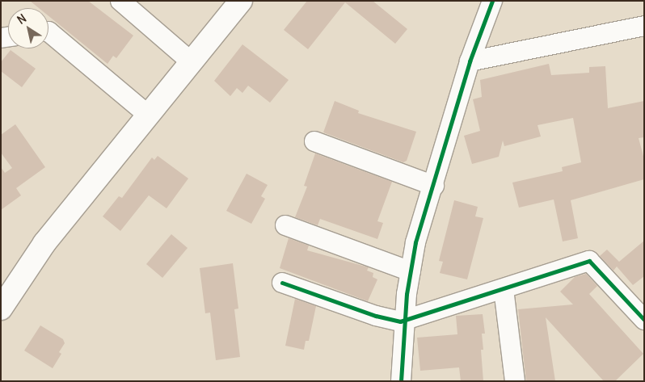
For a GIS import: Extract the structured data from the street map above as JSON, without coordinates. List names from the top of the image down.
{
  "north": "top left"
}
